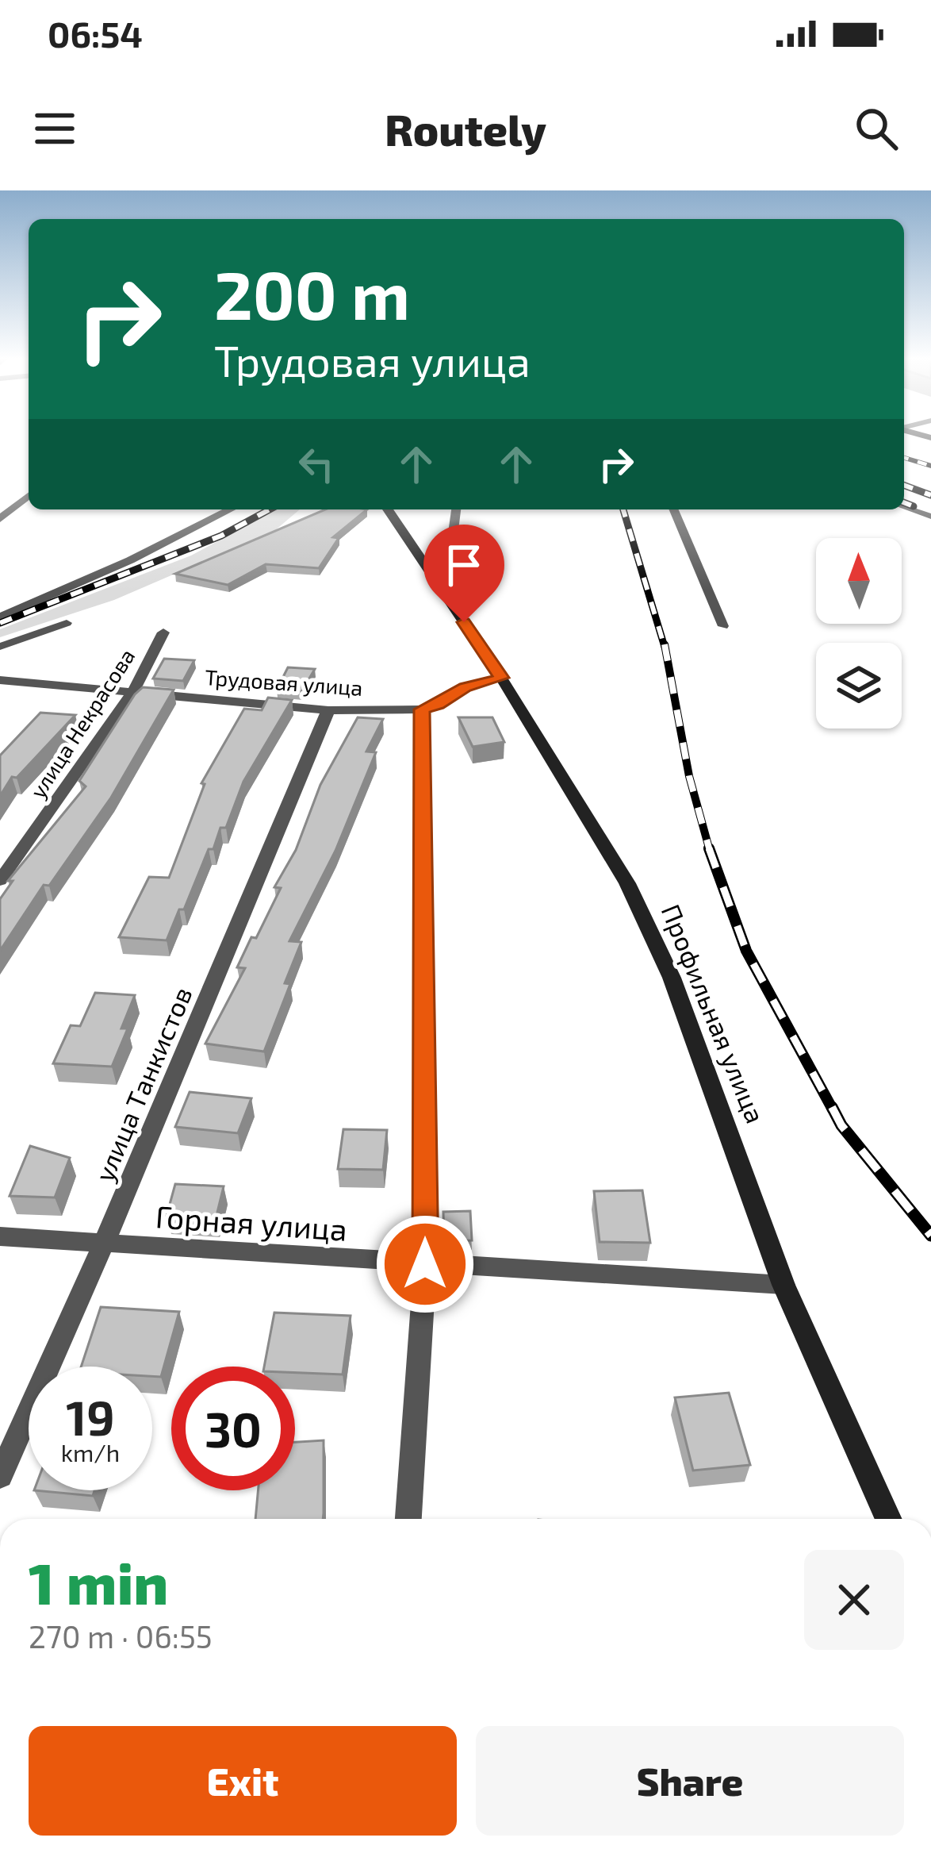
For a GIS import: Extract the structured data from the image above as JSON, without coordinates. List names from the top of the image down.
{
  "streets": {
    "main road": ["Профильная улица"],
    "street": [
      "Трудовая улица",
      "улица Некрасова",
      "улица Танкистов",
      "Горная улица"
    ]
  },
  "crossings": [
    ["Трудовая улица", "улица Некрасова"],
    ["Трудовая улица", "Профильная улица"],
    ["Трудовая улица", "улица Танкистов"],
    ["Профильная улица", "Горная улица"],
    ["улица Танкистов", "Горная улица"]
  ],
  "north": "top",
  "page": {
    "status": "06:54",
    "header": "Routely",
    "turn": ["200 m", "Трудовая улица"],
    "speed": "19 km/h",
    "limit": "30",
    "heading": ["1 min", "270 m · 06:55"],
    "buttons": ["Exit", "Share"]
  }
}
